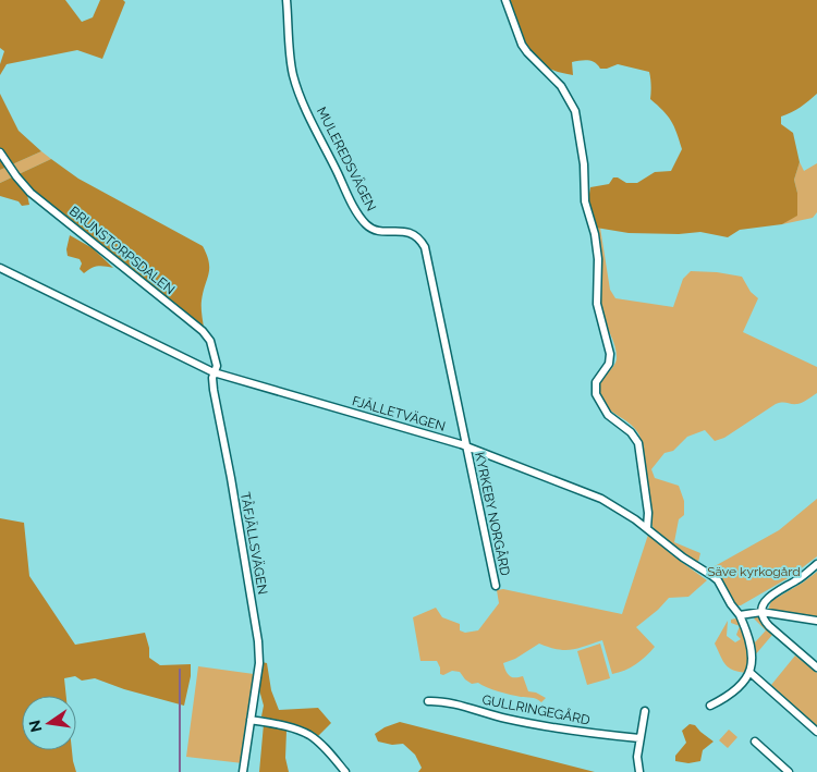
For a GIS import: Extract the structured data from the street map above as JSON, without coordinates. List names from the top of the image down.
{
  "streets": {
    "street": [
      "MULEREDSVÄGEN",
      "BRUNSTORPSDALEN",
      "FJÄLLETVÄGEN",
      "KYRKEBY NORGÅRD",
      "TÅFJÄLLSVÄGEN",
      "GULLRINGEGÅRD"
    ]
  },
  "crossings": [
    ["MULEREDSVÄGEN", "FJÄLLETVÄGEN"],
    ["MULEREDSVÄGEN", "KYRKEBY NORGÅRD"],
    ["BRUNSTORPSDALEN", "FJÄLLETVÄGEN"],
    ["BRUNSTORPSDALEN", "TÅFJÄLLSVÄGEN"],
    ["FJÄLLETVÄGEN", "KYRKEBY NORGÅRD"],
    ["FJÄLLETVÄGEN", "TÅFJÄLLSVÄGEN"]
  ],
  "parks": ["Säve kyrkogård"],
  "north": "left"
}
